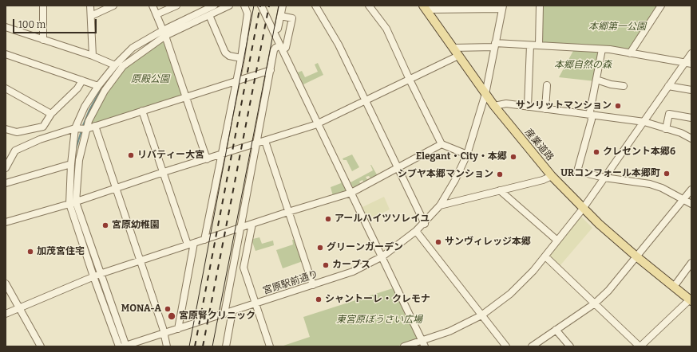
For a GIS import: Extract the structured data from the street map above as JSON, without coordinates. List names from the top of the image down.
{
  "streets": {
    "main road": ["産業道路"],
    "street": ["宮原駅前通り"]
  },
  "crossings": [
    ["産業道路", "宮原駅前通り"]
  ],
  "parks": [
    "本郷第一公園",
    "本郷自然の森",
    "原殿公園",
    "東宮原ぼうさい広場"
  ],
  "places": [
    "サンリットマンション",
    "クレセント本郷6",
    "リバティー大宮",
    "Elegant・City・本郷",
    "URコンフォール本郷町",
    "シブヤ本郷マンション",
    "アールハイツソレイユ",
    "宮原幼稚園",
    "サンヴィレッジ本郷",
    "グリーンガーデン",
    "加茂宮住宅",
    "カーブス",
    "シャントーレ・クレモナ",
    "MONA-A",
    "宮原腎クリニック"
  ],
  "scale_bar": "100 m"
}
